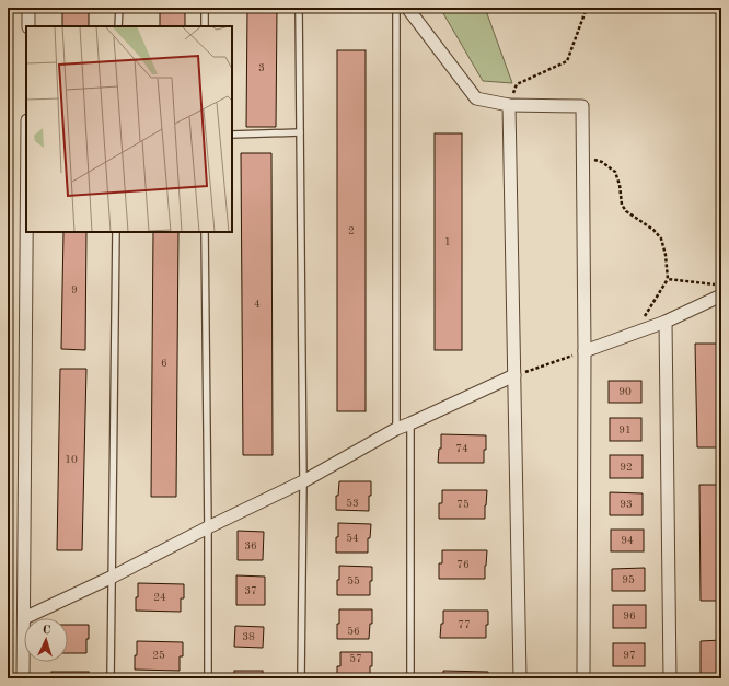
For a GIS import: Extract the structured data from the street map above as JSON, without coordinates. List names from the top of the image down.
{
  "house_numbers": [
    "3",
    "2",
    "1",
    "9",
    "4",
    "6",
    "90",
    "91",
    "74",
    "10",
    "92",
    "53",
    "75",
    "93",
    "54",
    "94",
    "36",
    "76",
    "95",
    "55",
    "37",
    "24",
    "96",
    "77",
    "56",
    "38",
    "25",
    "97",
    "57"
  ],
  "north": "top"
}
